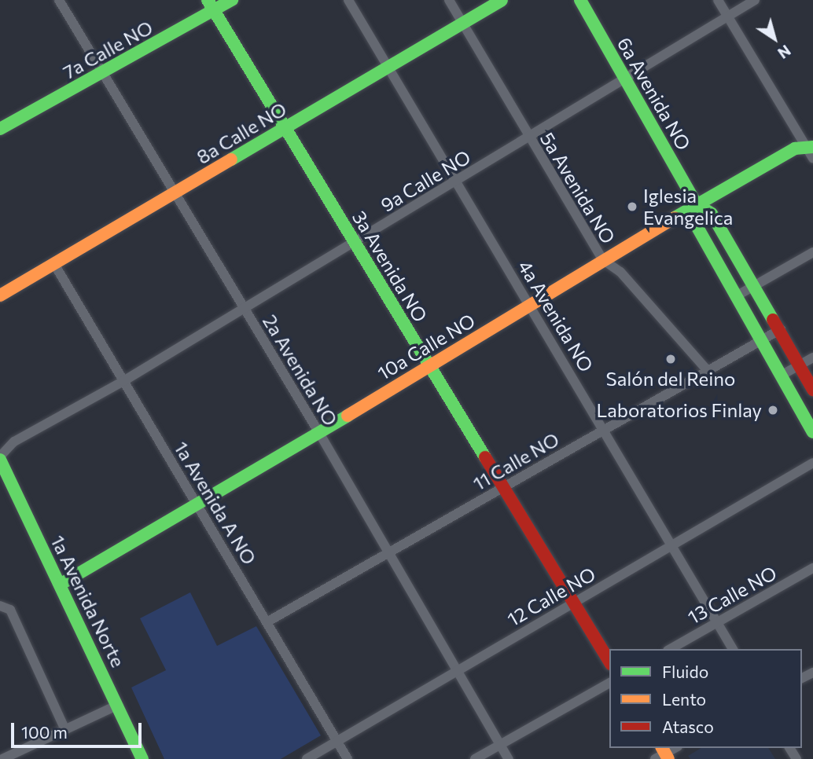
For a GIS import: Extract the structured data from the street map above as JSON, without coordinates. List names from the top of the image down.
{
  "streets": {
    "street": [
      "7a Calle NO",
      "6a Avenida NO",
      "8a Calle NO",
      "9a Calle NO",
      "5a Avenida NO",
      "3a Avenida NO",
      "4a Avenida NO",
      "10a Calle NO",
      "2a Avenida NO",
      "11 Calle NO",
      "1a Avenida A NO",
      "13 Calle NO",
      "12 Calle NO",
      "1a Avenida Norte"
    ]
  },
  "crossings": [
    ["7a Calle NO", "3a Avenida NO"],
    ["7a Calle NO", "2a Avenida NO"],
    ["6a Avenida NO", "9a Calle NO"],
    ["6a Avenida NO", "10a Calle NO"],
    ["6a Avenida NO", "11 Calle NO"],
    ["8a Calle NO", "5a Avenida NO"],
    ["8a Calle NO", "3a Avenida NO"],
    ["8a Calle NO", "4a Avenida NO"],
    ["8a Calle NO", "2a Avenida NO"],
    ["8a Calle NO", "1a Avenida A NO"],
    ["9a Calle NO", "5a Avenida NO"],
    ["9a Calle NO", "3a Avenida NO"],
    ["9a Calle NO", "4a Avenida NO"],
    ["9a Calle NO", "2a Avenida NO"],
    ["9a Calle NO", "1a Avenida A NO"],
    ["9a Calle NO", "1a Avenida Norte"],
    ["5a Avenida NO", "10a Calle NO"],
    ["5a Avenida NO", "11 Calle NO"],
    ["3a Avenida NO", "10a Calle NO"],
    ["3a Avenida NO", "11 Calle NO"],
    ["3a Avenida NO", "12 Calle NO"],
    ["4a Avenida NO", "10a Calle NO"],
    ["4a Avenida NO", "11 Calle NO"],
    ["4a Avenida NO", "13 Calle NO"],
    ["4a Avenida NO", "12 Calle NO"],
    ["10a Calle NO", "2a Avenida NO"],
    ["10a Calle NO", "1a Avenida A NO"],
    ["10a Calle NO", "1a Avenida Norte"],
    ["2a Avenida NO", "11 Calle NO"],
    ["2a Avenida NO", "12 Calle NO"],
    ["11 Calle NO", "1a Avenida A NO"],
    ["1a Avenida A NO", "12 Calle NO"]
  ],
  "places": ["Iglesia Evangelica", "Salón del Reino", "Laboratorios Finlay"],
  "legend": ["Fluido", "Lento", "Atasco"],
  "scale_bar": "100 m",
  "north": "bottom right"
}
